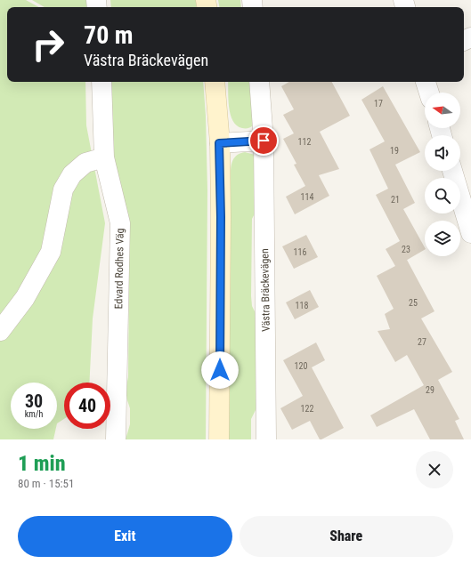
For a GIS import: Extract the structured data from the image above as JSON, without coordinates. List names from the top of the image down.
{
  "streets": {
    "street": ["Edvard Rodhes Väg", "Västra Bräckevägen"]
  },
  "house_numbers": [
    "17",
    "112",
    "19",
    "114",
    "21",
    "23",
    "116",
    "25",
    "118",
    "27",
    "120",
    "29",
    "122"
  ],
  "north": "left",
  "page": {
    "turn": ["70 m", "Västra Bräckevägen"],
    "speed": "30 km/h",
    "limit": "40",
    "heading": ["1 min", "80 m · 15:51"],
    "buttons": ["Exit", "Share"]
  }
}
